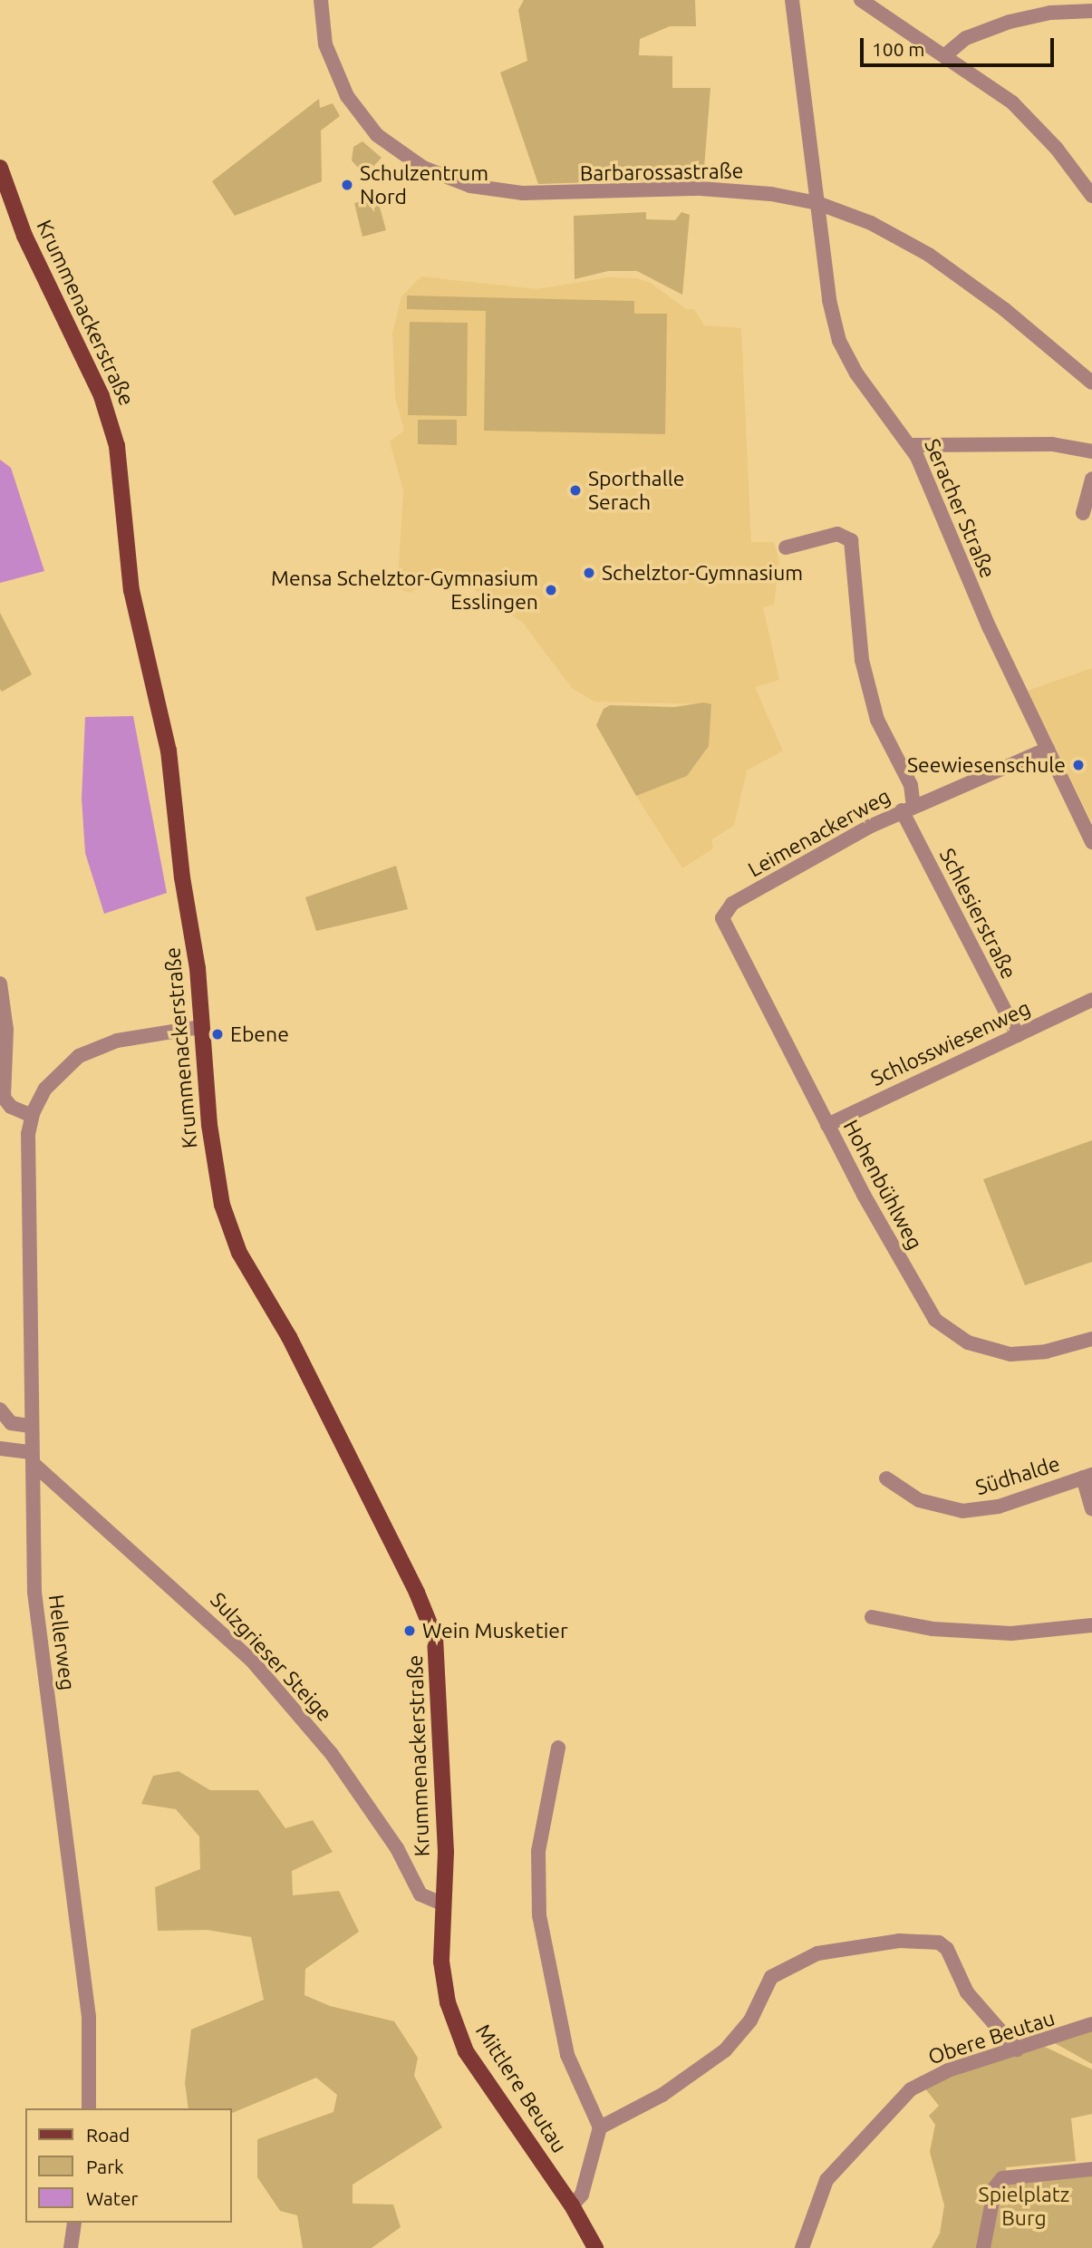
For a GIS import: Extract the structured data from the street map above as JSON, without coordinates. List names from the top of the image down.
{
  "streets": {
    "main road": ["Krummenackerstraße", "Mittlere Beutau"],
    "street": [
      "Barbarossastraße",
      "Seracher Straße",
      "Leimenackerweg",
      "Schlesierstraße",
      "Schlosswiesenweg",
      "Hohenbühlweg",
      "Südhalde",
      "Hellerweg",
      "Sulzgrieser Steige",
      "Obere Beutau"
    ]
  },
  "crossings": [
    ["Barbarossastraße", "Seracher Straße"],
    ["Krummenackerstraße", "Hellerweg"],
    ["Krummenackerstraße", "Sulzgrieser Steige"],
    ["Krummenackerstraße", "Mittlere Beutau"],
    ["Seracher Straße", "Leimenackerweg"],
    ["Leimenackerweg", "Schlesierstraße"],
    ["Leimenackerweg", "Hohenbühlweg"],
    ["Schlesierstraße", "Schlosswiesenweg"],
    ["Schlosswiesenweg", "Hohenbühlweg"],
    ["Hellerweg", "Sulzgrieser Steige"],
    ["Sulzgrieser Steige", "Mittlere Beutau"]
  ],
  "parks": ["Spielplatz Burg"],
  "places": [
    "Schulzentrum Nord",
    "Sporthalle Serach",
    "Schelztor-Gymnasium",
    "Mensa Schelztor-Gymnasium Esslingen",
    "Seewiesenschule",
    "Ebene",
    "Wein Musketier"
  ],
  "legend": ["Road", "Park", "Water"],
  "scale_bar": "100 m"
}
